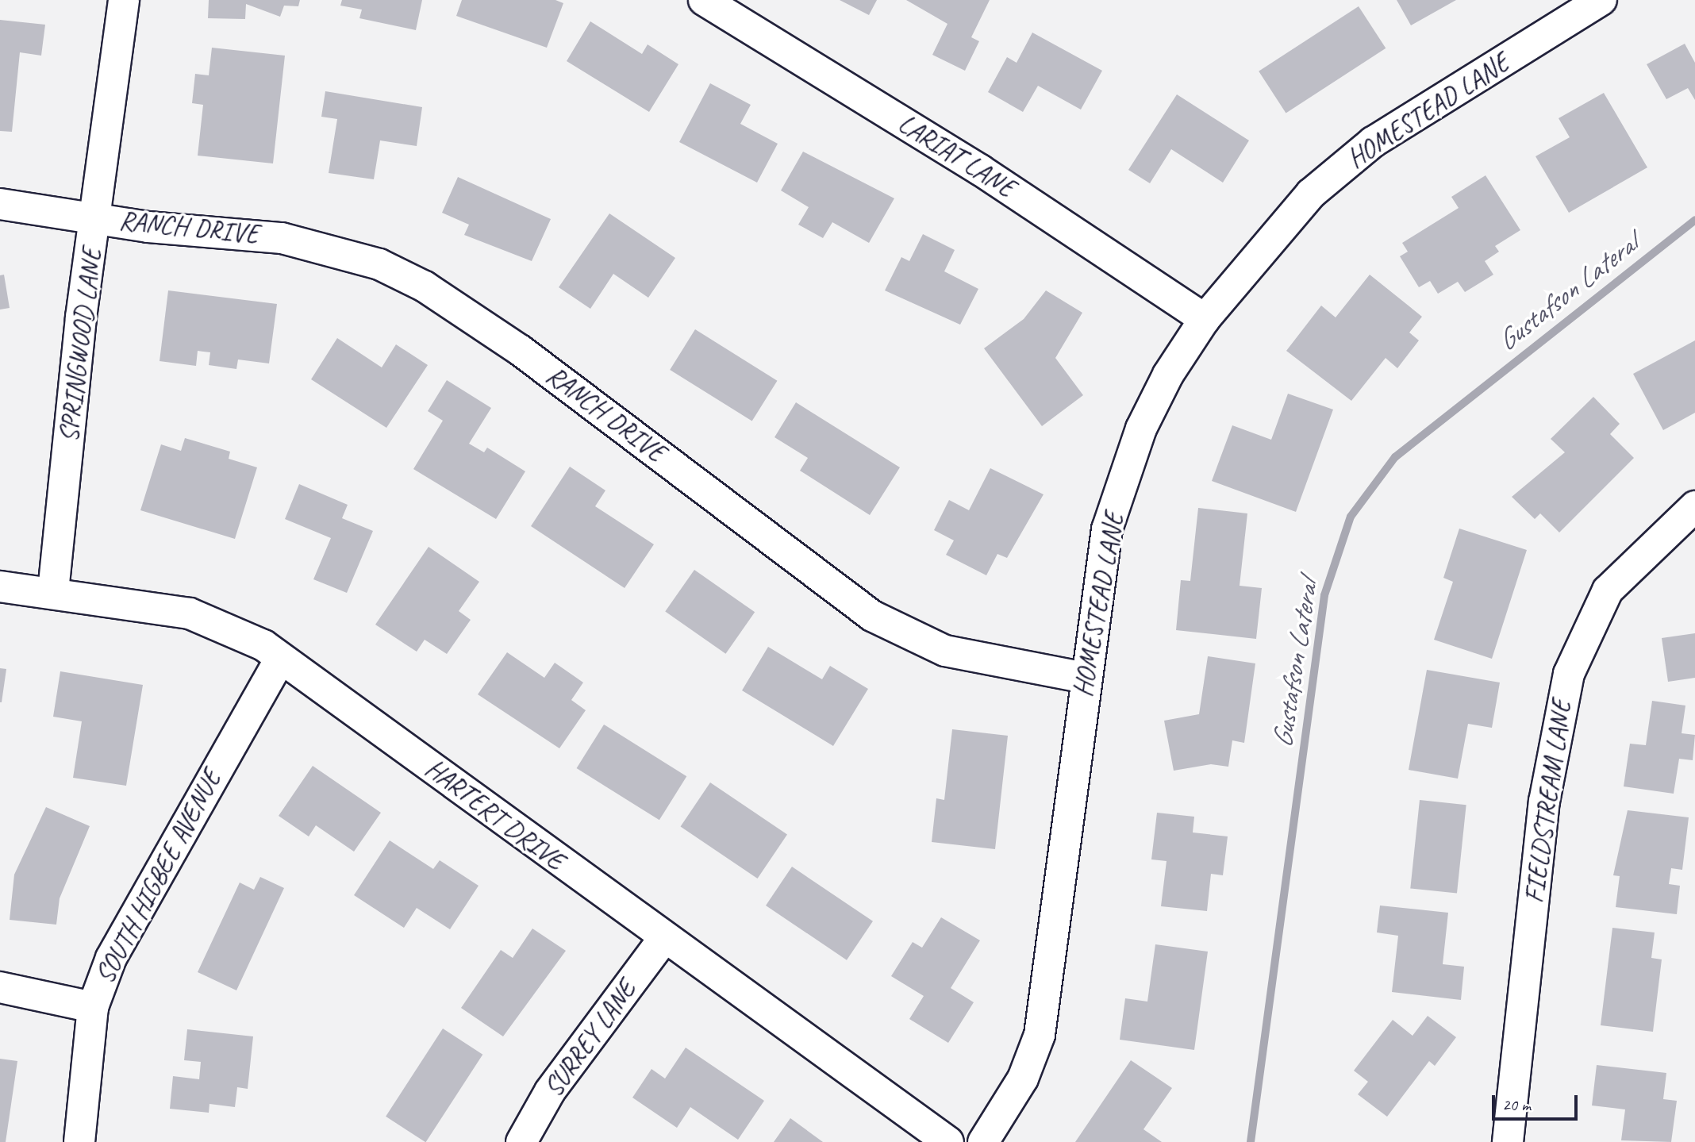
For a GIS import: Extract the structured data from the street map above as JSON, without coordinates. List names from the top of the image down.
{
  "streets": {
    "street": [
      "HOMESTEAD LANE",
      "LARIAT LANE",
      "RANCH DRIVE",
      "SPRINGWOOD LANE",
      "FIELDSTREAM LANE",
      "HARTERT DRIVE",
      "SOUTH HIGBEE AVENUE",
      "SURREY LANE"
    ]
  },
  "crossings": [
    ["HOMESTEAD LANE", "LARIAT LANE"],
    ["HOMESTEAD LANE", "RANCH DRIVE"],
    ["RANCH DRIVE", "SPRINGWOOD LANE"],
    ["SPRINGWOOD LANE", "HARTERT DRIVE"],
    ["HARTERT DRIVE", "SOUTH HIGBEE AVENUE"],
    ["HARTERT DRIVE", "SURREY LANE"]
  ],
  "water": ["Gustafson Lateral"],
  "scale_bar": "20 m"
}
